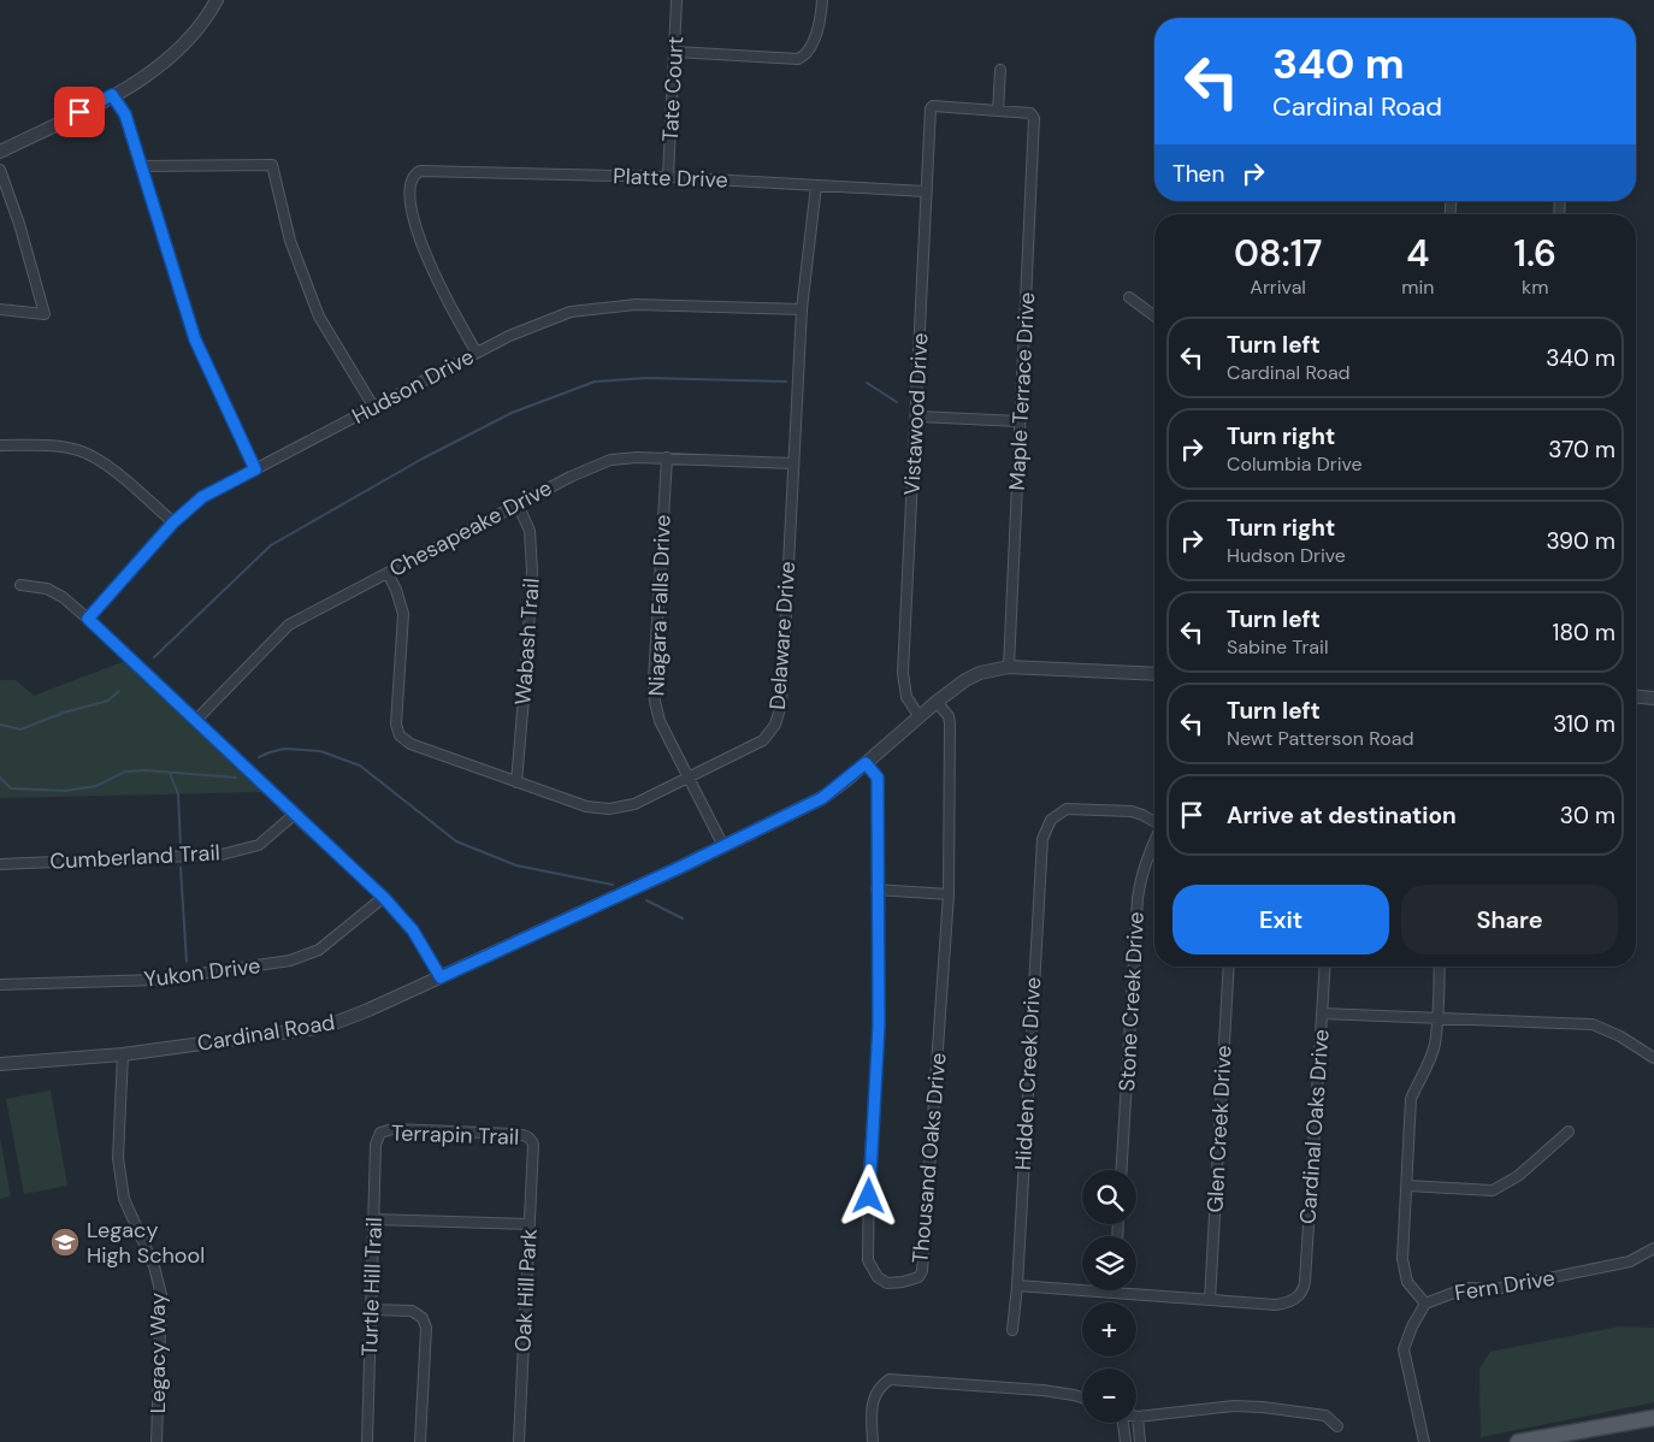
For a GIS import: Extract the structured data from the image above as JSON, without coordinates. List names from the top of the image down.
{
  "streets": {
    "street": [
      "Tate Court",
      "Platte Drive",
      "Hudson Drive",
      "Maple Terrace Drive",
      "Vistawood Drive",
      "Chesapeake Drive",
      "Niagara Falls Drive",
      "Delaware Drive",
      "Wabash Trail",
      "Cumberland Trail",
      "Yukon Drive",
      "Stone Creek Drive",
      "Cardinal Road",
      "Hidden Creek Drive",
      "Cardinal Oaks Drive",
      "Glen Creek Drive",
      "Terrapin Trail",
      "Thousand Oaks Drive",
      "Fern Drive",
      "Turtle Hill Trail",
      "Oak Hill Park",
      "Legacy Way"
    ]
  },
  "crossings": [
    ["Tate Court", "Platte Drive"],
    ["Platte Drive", "Hudson Drive"],
    ["Platte Drive", "Vistawood Drive"],
    ["Platte Drive", "Delaware Drive"],
    ["Hudson Drive", "Delaware Drive"],
    ["Maple Terrace Drive", "Vistawood Drive"],
    ["Maple Terrace Drive", "Cardinal Road"],
    ["Vistawood Drive", "Cardinal Road"],
    ["Chesapeake Drive", "Niagara Falls Drive"],
    ["Chesapeake Drive", "Delaware Drive"],
    ["Chesapeake Drive", "Wabash Trail"],
    ["Niagara Falls Drive", "Delaware Drive"],
    ["Niagara Falls Drive", "Cardinal Road"],
    ["Delaware Drive", "Wabash Trail"],
    ["Cardinal Road", "Thousand Oaks Drive"],
    ["Cardinal Road", "Legacy Way"],
    ["Cardinal Oaks Drive", "Glen Creek Drive"],
    ["Terrapin Trail", "Turtle Hill Trail"],
    ["Terrapin Trail", "Oak Hill Park"]
  ],
  "places": {
    "school or university": ["Legacy High School"]
  },
  "page": {
    "turn": ["340 m", "Cardinal Road"],
    "then": "Then",
    "eta": [
      "08:17",
      "Arrival",
      "4",
      "min",
      "1.6",
      "km"
    ],
    "list": [
      {
        "name": "Turn left",
        "note": "Cardinal Road",
        "value": "340 m"
      },
      {
        "name": "Turn right",
        "note": "Columbia Drive",
        "value": "370 m"
      },
      {
        "name": "Turn right",
        "note": "Hudson Drive",
        "value": "390 m"
      },
      {
        "name": "Turn left",
        "note": "Sabine Trail",
        "value": "180 m"
      },
      {
        "name": "Turn left",
        "note": "Newt Patterson Road",
        "value": "310 m"
      },
      {
        "name": "Arrive at destination",
        "value": "30 m"
      }
    ],
    "buttons": ["Exit", "Share"],
    "map_buttons": ["+", "−"]
  }
}
